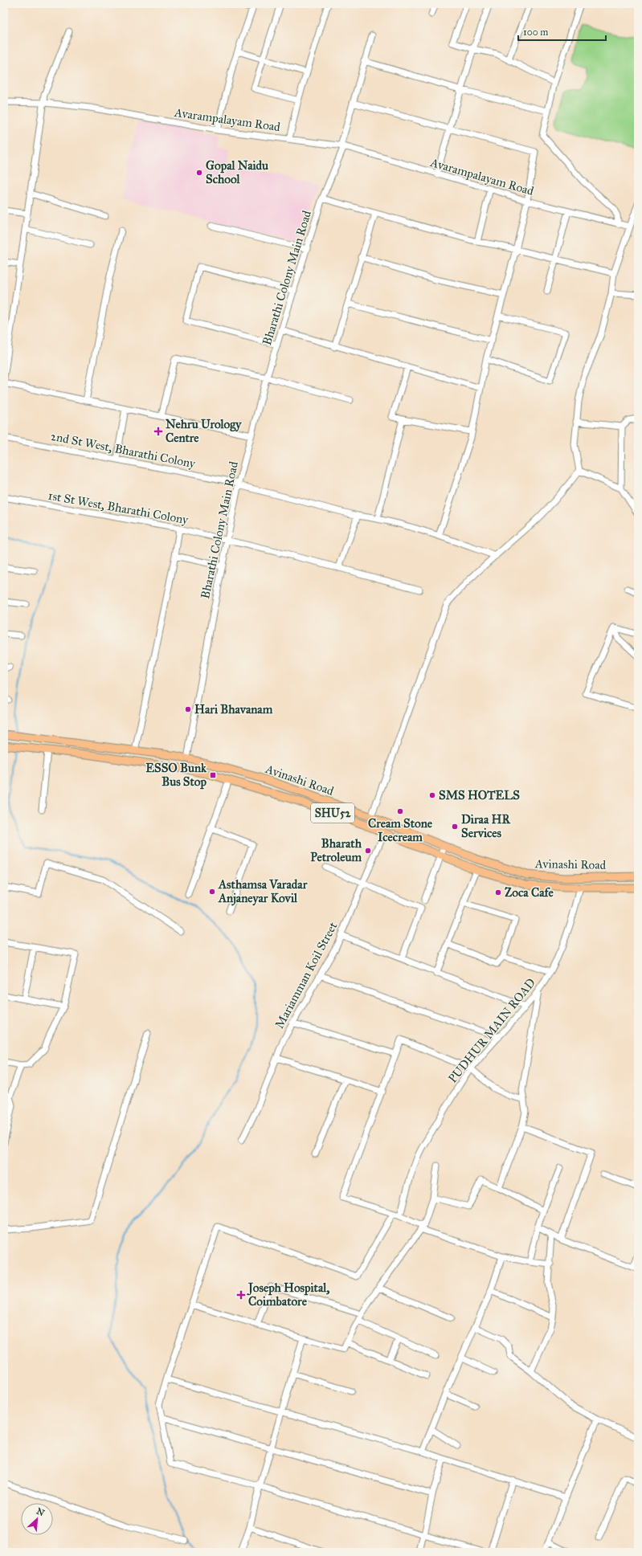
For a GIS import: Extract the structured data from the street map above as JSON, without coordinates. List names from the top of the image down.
{
  "streets": {
    "main road": ["Avinashi Road", "SHU52"],
    "street": [
      "Avarampalayam Road",
      "Bharathi Colony Main Road",
      "2nd St West, Bharathi Colony",
      "1st St West, Bharathi Colony",
      "Mariamman Koil Street",
      "PUDHUR MAIN ROAD"
    ]
  },
  "crossings": [
    ["Avarampalayam Road", "Bharathi Colony Main Road"],
    ["Bharathi Colony Main Road", "2nd St West, Bharathi Colony"],
    ["Bharathi Colony Main Road", "1st St West, Bharathi Colony"],
    ["Bharathi Colony Main Road", "Avinashi Road"],
    ["Avinashi Road", "Mariamman Koil Street"],
    ["Avinashi Road", "PUDHUR MAIN ROAD"]
  ],
  "places": {
    "other": [
      "Gopal Naidu School",
      "Hari Bhavanam",
      "SMS HOTELS",
      "Cream Stone Icecream",
      "Diraa HR Services",
      "Bharath Petroleum",
      "Asthamsa Varadar Anjaneyar Kovil",
      "Zoca Cafe"
    ],
    "health": ["Nehru Urology Centre", "Joseph Hospital, Coimbatore"],
    "transit": ["ESSO Bunk Bus Stop"]
  },
  "scale_bar": "100 m",
  "north": "top right"
}
